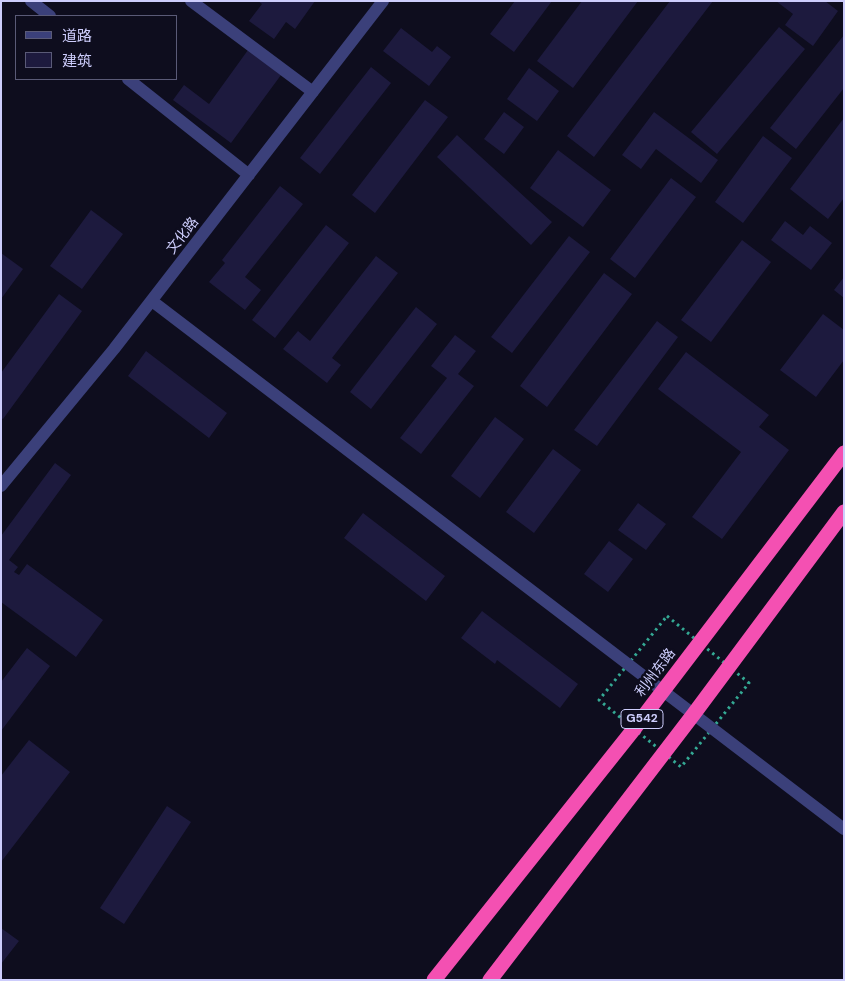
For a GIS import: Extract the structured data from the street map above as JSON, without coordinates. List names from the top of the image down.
{
  "streets": {
    "highway": ["利州东路", "G542"],
    "street": ["文化路"]
  },
  "legend": ["道路", "建筑"]
}
